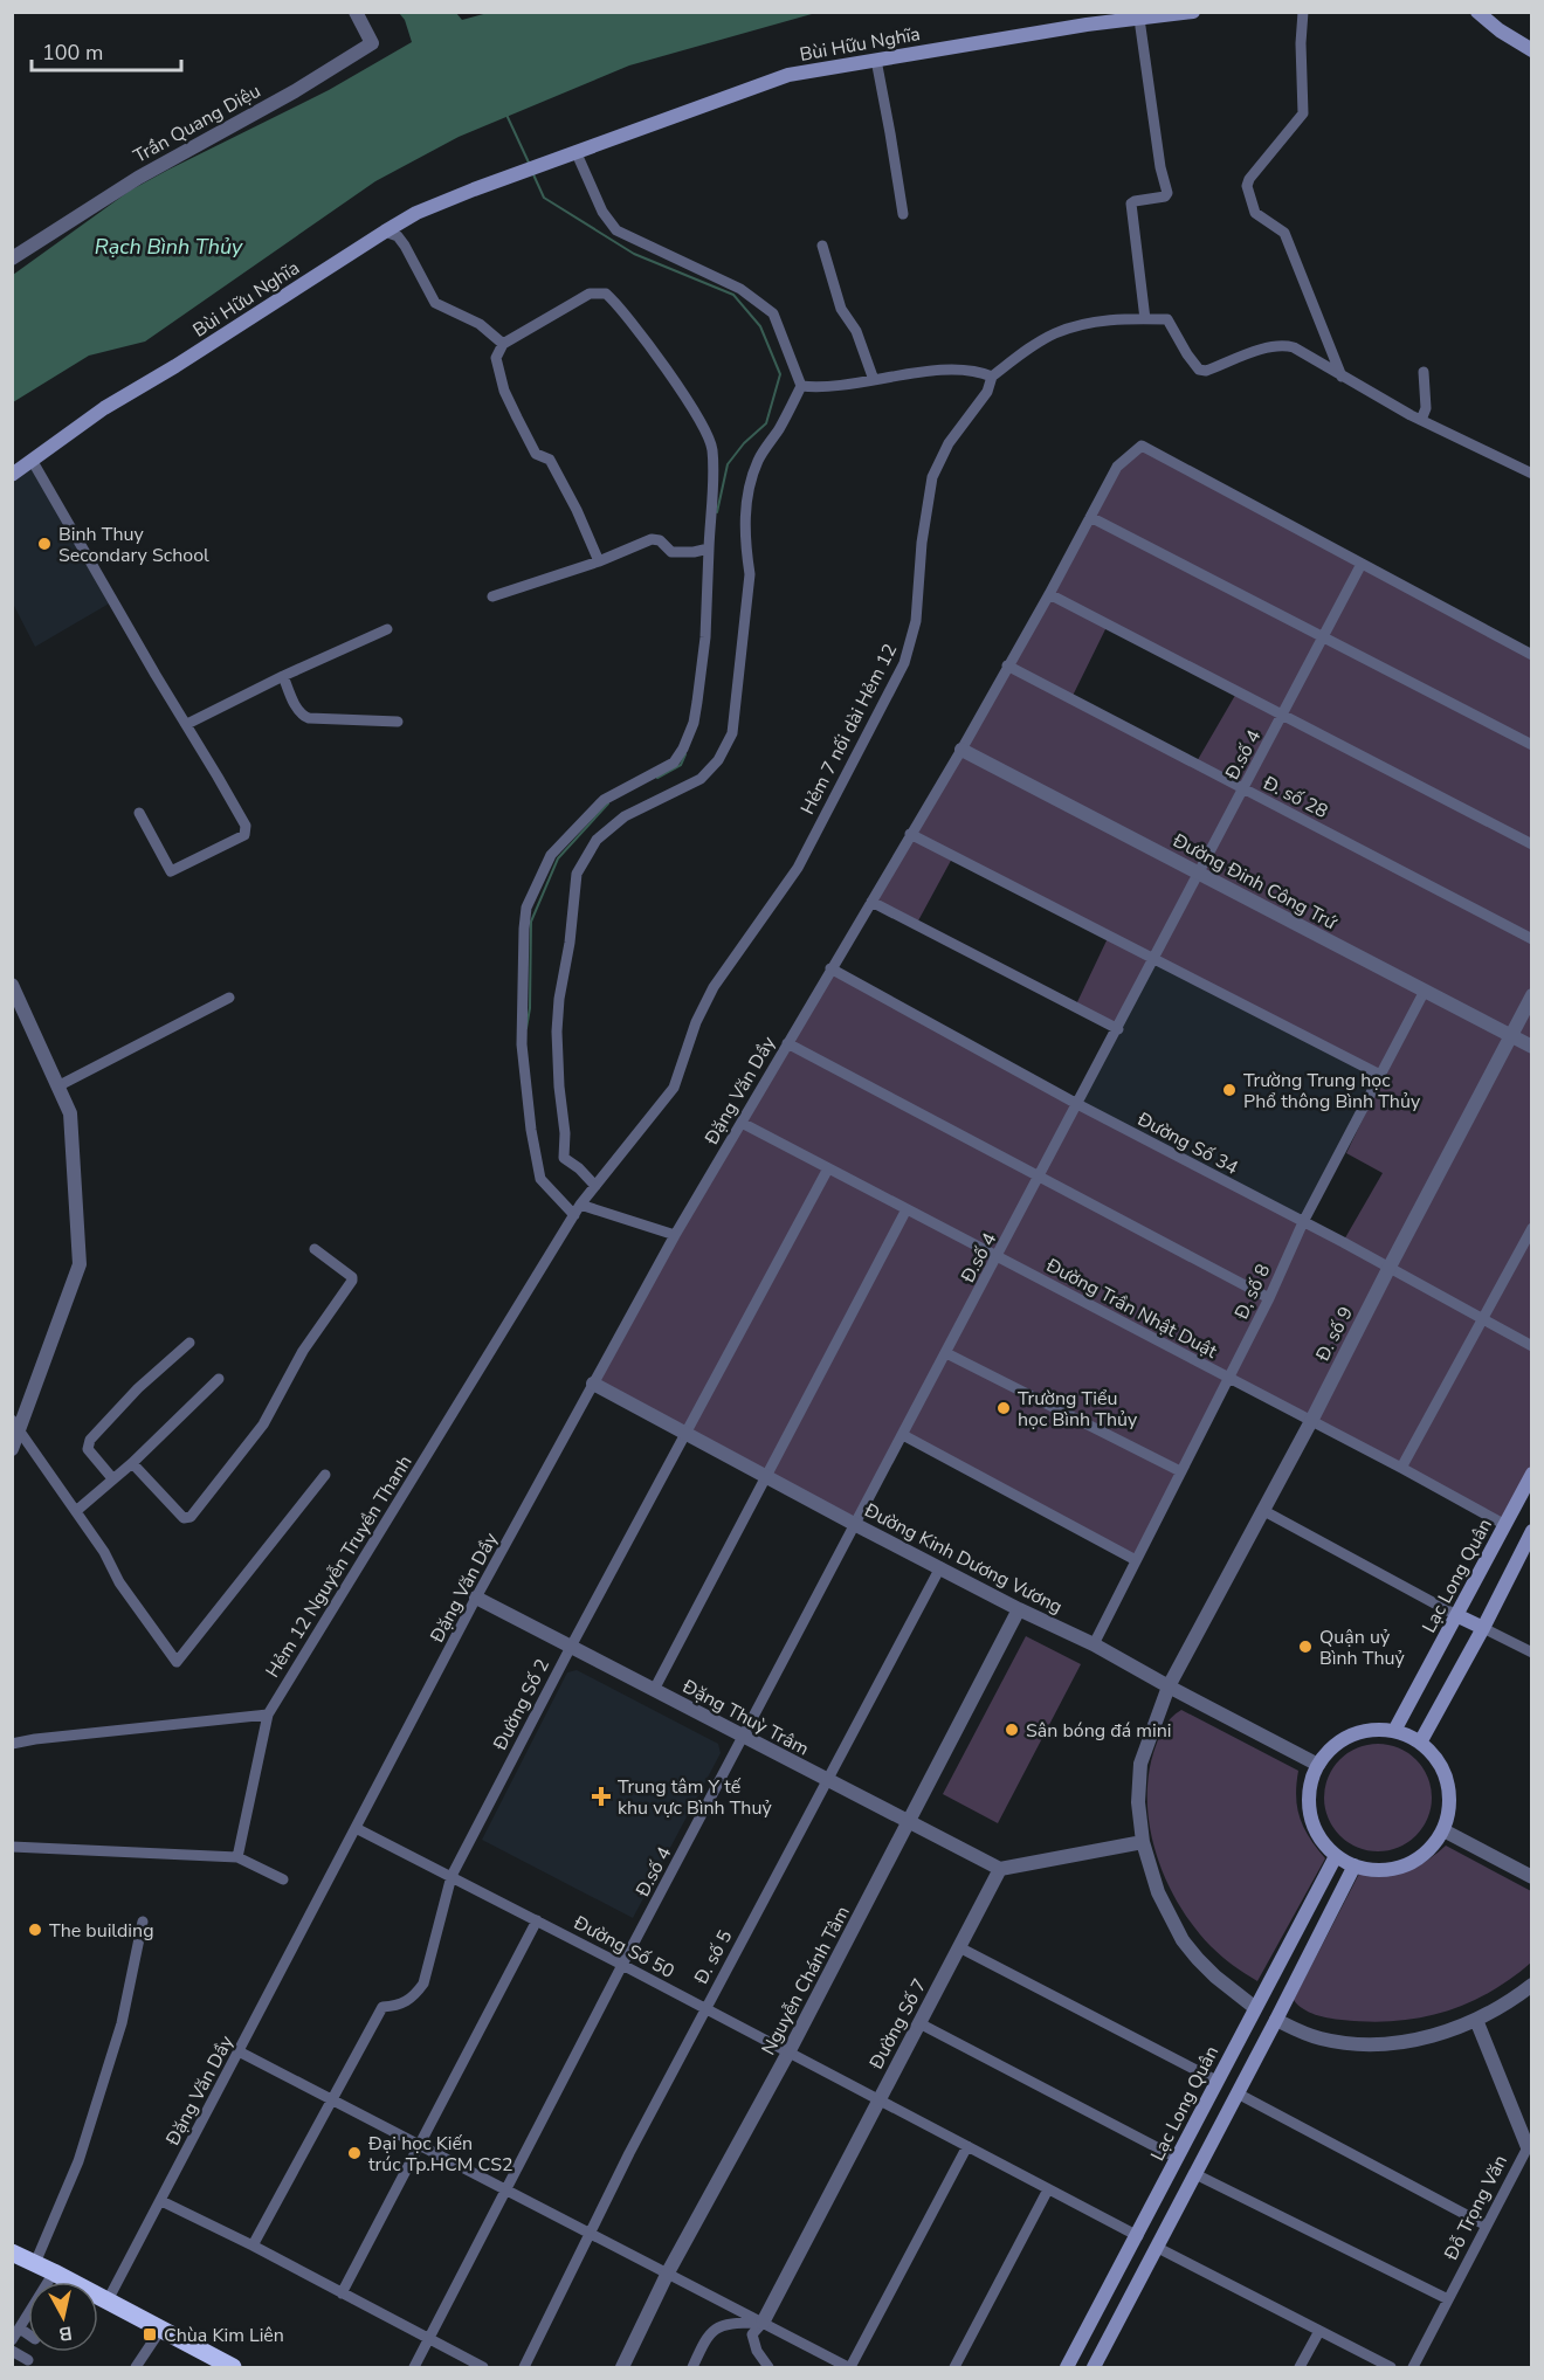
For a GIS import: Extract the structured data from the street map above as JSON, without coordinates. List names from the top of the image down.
{
  "streets": {
    "main road": ["Bùi Hữu Nghĩa", "Lạc Long Quân"],
    "street": [
      "Trần Quang Diệu",
      "Hẻm 7 nối dài Hẻm 12",
      "Đ.số 4",
      "Đ. số 28",
      "Đường Đinh Công Trứ",
      "Đặng Văn Dầy",
      "Đường Số 34",
      "Đ, số 8",
      "Đường Trần Nhật Duật",
      "Đ. số 9",
      "Đường Kinh Dương Vương",
      "Hẻm 12 Nguyễn Truyền Thanh",
      "Đường Số 2",
      "Đặng Thuỳ Trâm",
      "Đường Số 50",
      "Đ. số 5",
      "Nguyễn Chánh Tâm",
      "Đường Số 7",
      "Đỗ Trọng Văn"
    ]
  },
  "crossings": [
    ["Hẻm 7 nối dài Hẻm 12", "Hẻm 12 Nguyễn Truyền Thanh"],
    ["Đ.số 4", "Đ. số 28"],
    ["Đ.số 4", "Đường Đinh Công Trứ"],
    ["Đ.số 4", "Đường Số 34"],
    ["Đ.số 4", "Đường Trần Nhật Duật"],
    ["Đ.số 4", "Đường Kinh Dương Vương"],
    ["Đ.số 4", "Đặng Thuỳ Trâm"],
    ["Đ.số 4", "Đường Số 50"],
    ["Đ. số 28", "Đặng Văn Dầy"],
    ["Đường Đinh Công Trứ", "Đặng Văn Dầy"],
    ["Đường Đinh Công Trứ", "Đ, số 8"],
    ["Đường Đinh Công Trứ", "Đ. số 9"],
    ["Đặng Văn Dầy", "Đường Số 34"],
    ["Đặng Văn Dầy", "Đường Trần Nhật Duật"],
    ["Đặng Văn Dầy", "Đường Kinh Dương Vương"],
    ["Đặng Văn Dầy", "Đặng Thuỳ Trâm"],
    ["Đặng Văn Dầy", "Đường Số 50"],
    ["Đường Số 34", "Đ, số 8"],
    ["Đường Số 34", "Đ. số 9"],
    ["Đ, số 8", "Đường Trần Nhật Duật"],
    ["Đ, số 8", "Đường Kinh Dương Vương"],
    ["Đường Trần Nhật Duật", "Đ. số 9"],
    ["Đường Trần Nhật Duật", "Lạc Long Quân"],
    ["Đường Trần Nhật Duật", "Đường Số 2"],
    ["Đ. số 9", "Đường Kinh Dương Vương"],
    ["Đ. số 9", "Lạc Long Quân"],
    ["Đường Kinh Dương Vương", "Lạc Long Quân"],
    ["Đường Kinh Dương Vương", "Đường Số 2"],
    ["Đường Kinh Dương Vương", "Đ. số 5"],
    ["Đường Kinh Dương Vương", "Nguyễn Chánh Tâm"],
    ["Lạc Long Quân", "Đường Số 50"],
    ["Đường Số 2", "Đặng Thuỳ Trâm"],
    ["Đường Số 2", "Đường Số 50"],
    ["Đặng Thuỳ Trâm", "Đ. số 5"],
    ["Đặng Thuỳ Trâm", "Nguyễn Chánh Tâm"],
    ["Đặng Thuỳ Trâm", "Đường Số 7"],
    ["Đường Số 50", "Đ. số 5"],
    ["Đường Số 50", "Nguyễn Chánh Tâm"],
    ["Đường Số 50", "Đường Số 7"]
  ],
  "water": ["Rạch Bình Thủy"],
  "places": {
    "other": [
      "Binh Thuy Secondary School",
      "Trường Trung học Phổ thông Bình Thủy",
      "Trường Tiểu học Bình Thủy",
      "Quận uỷ Bình Thuỷ",
      "Sân bóng đá mini",
      "The building",
      "Đại học Kiến trúc Tp.HCM CS2"
    ],
    "health": ["Trung tâm Y tế khu vực Bình Thuỷ"],
    "transit": ["Chùa Kim Liên"]
  },
  "scale_bar": "100 m",
  "north": "bottom"
}
